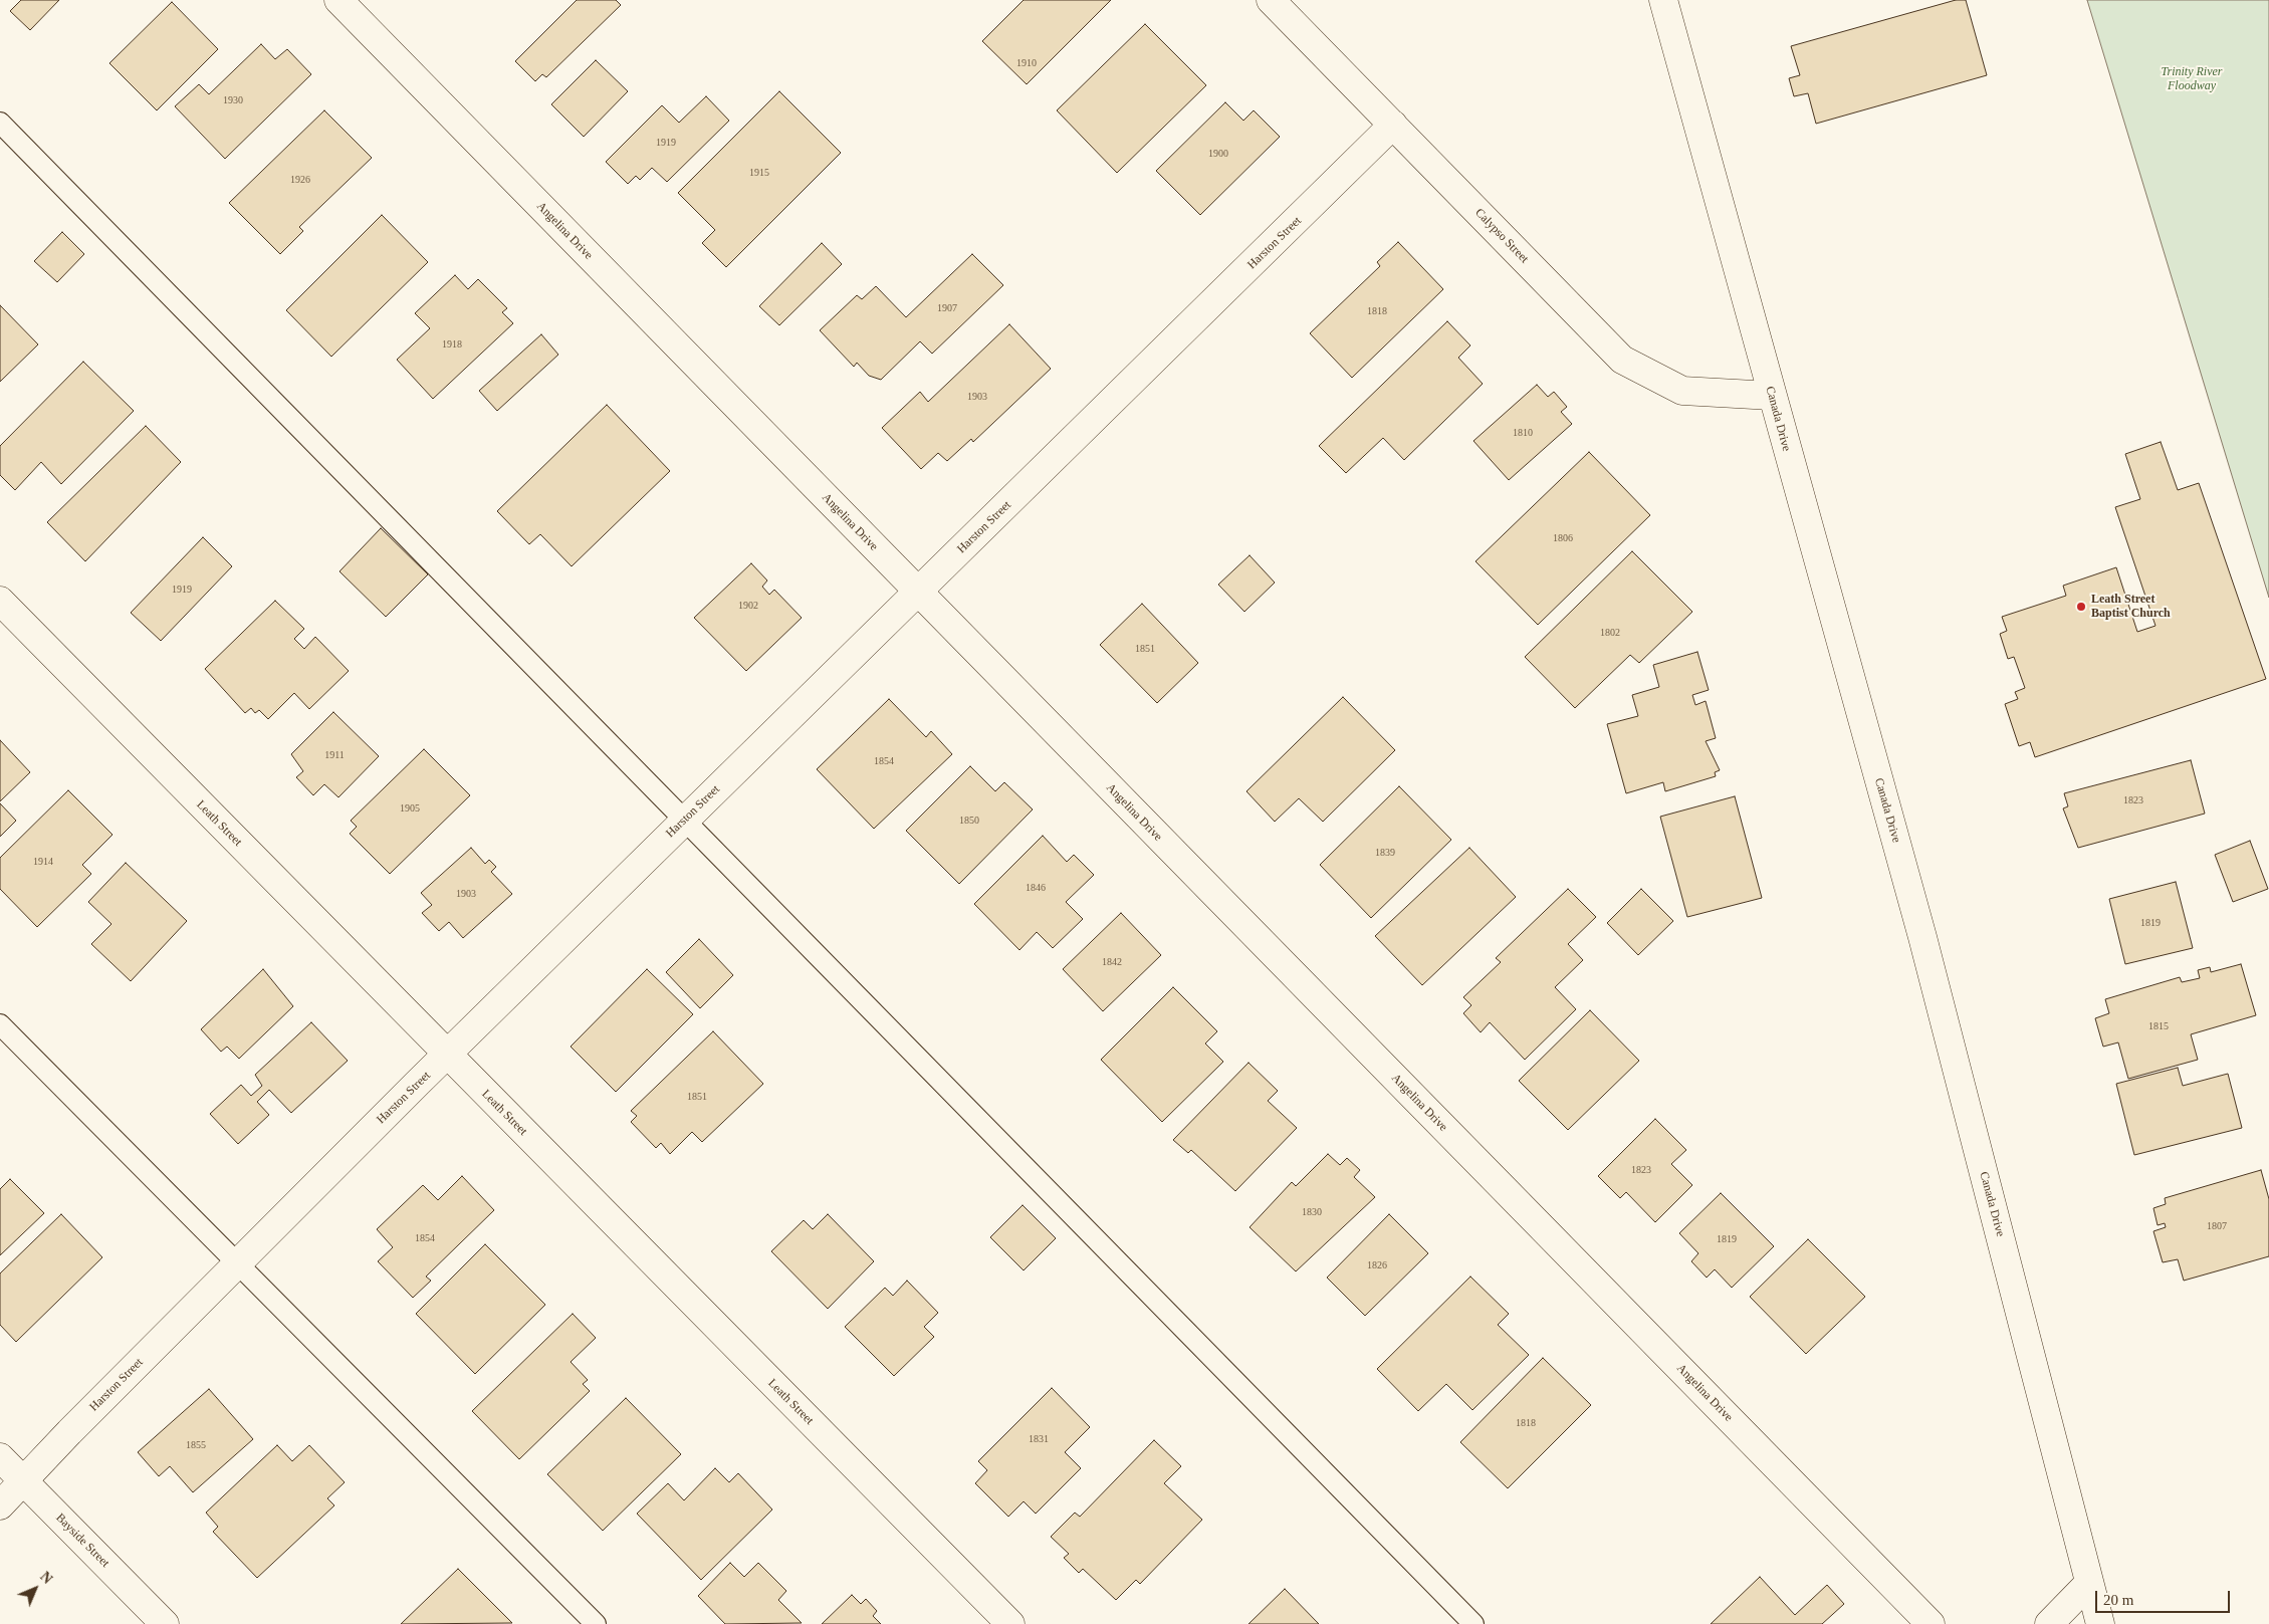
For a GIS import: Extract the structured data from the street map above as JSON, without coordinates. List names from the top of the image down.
{
  "streets": {
    "street": [
      "Angelina Drive",
      "Calypso Street",
      "Harston Street",
      "Canada Drive",
      "Leath Street",
      "Bayside Street"
    ]
  },
  "crossings": [
    ["Angelina Drive", "Harston Street"],
    ["Calypso Street", "Harston Street"],
    ["Calypso Street", "Canada Drive"],
    ["Harston Street", "Leath Street"],
    ["Harston Street", "Bayside Street"]
  ],
  "parks": ["Trinity River Floodway"],
  "places": ["Leath Street Baptist Church"],
  "house_numbers": [
    "1910",
    "1930",
    "1919",
    "1900",
    "1915",
    "1926",
    "1907",
    "1818",
    "1918",
    "1903",
    "1810",
    "1806",
    "1919",
    "1902",
    "1802",
    "1851",
    "1911",
    "1854",
    "1823",
    "1905",
    "1850",
    "1839",
    "1914",
    "1846",
    "1903",
    "1819",
    "1842",
    "1815",
    "1851",
    "1823",
    "1830",
    "1807",
    "1854",
    "1819",
    "1826",
    "1818",
    "1831",
    "1855"
  ],
  "scale_bar": "20 m",
  "north": "top right"
}
